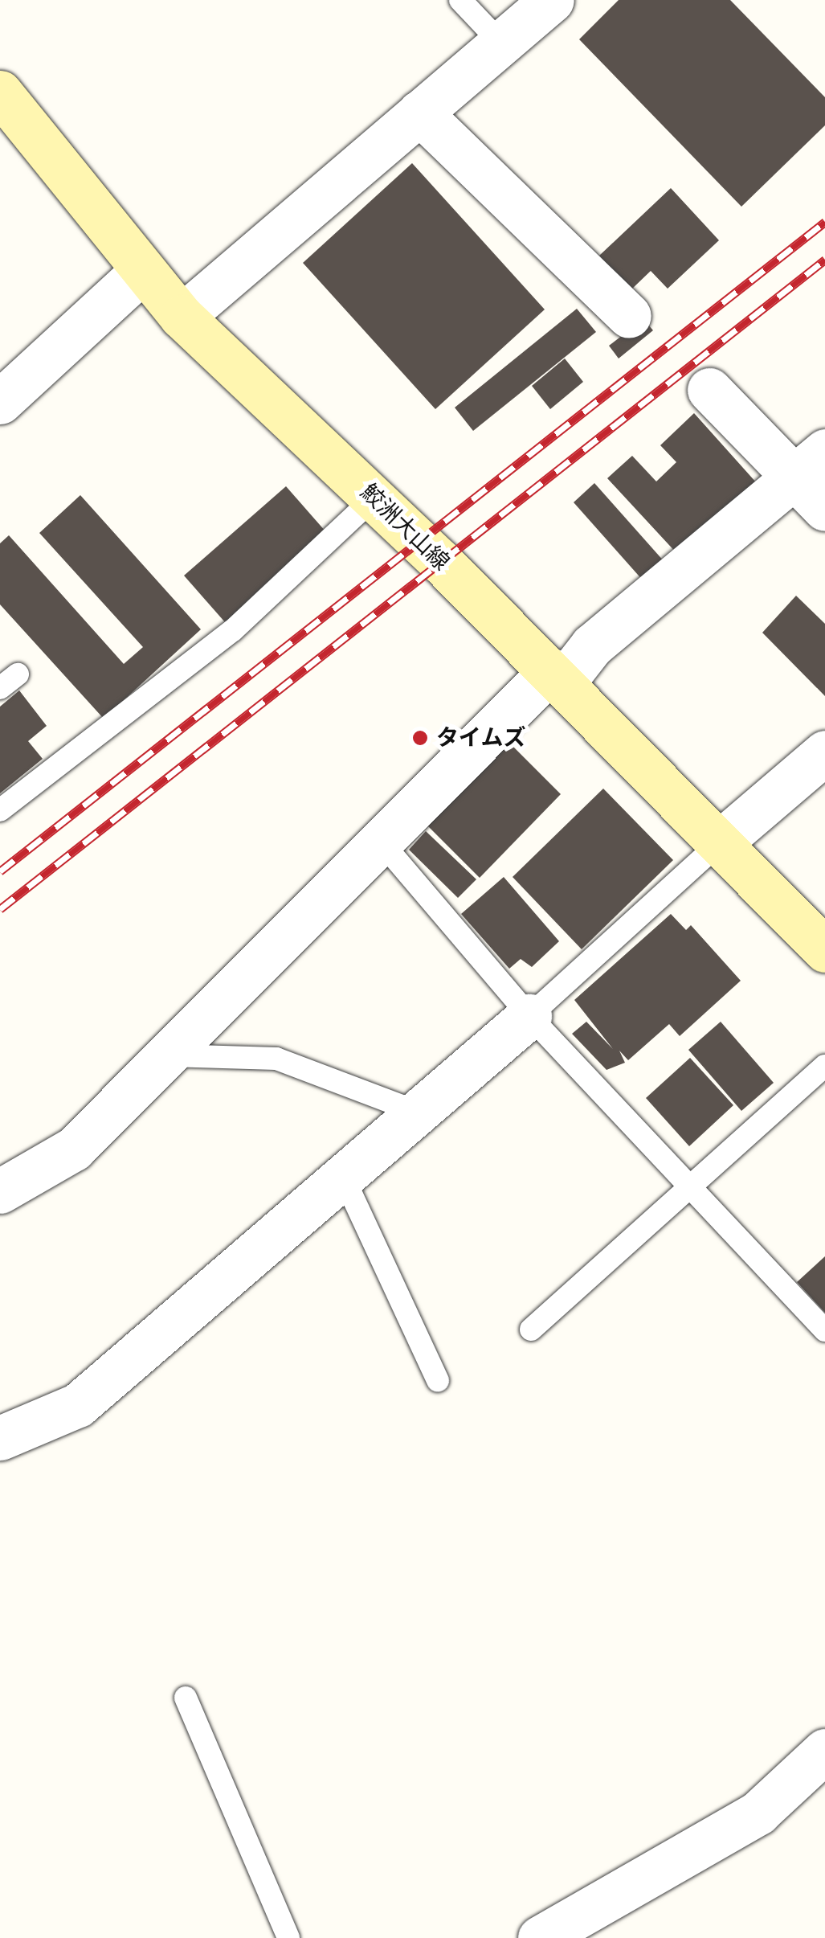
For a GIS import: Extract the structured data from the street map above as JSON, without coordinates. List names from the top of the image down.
{
  "streets": {
    "main road": ["鮫洲大山線"]
  },
  "places": ["タイムズ"]
}
